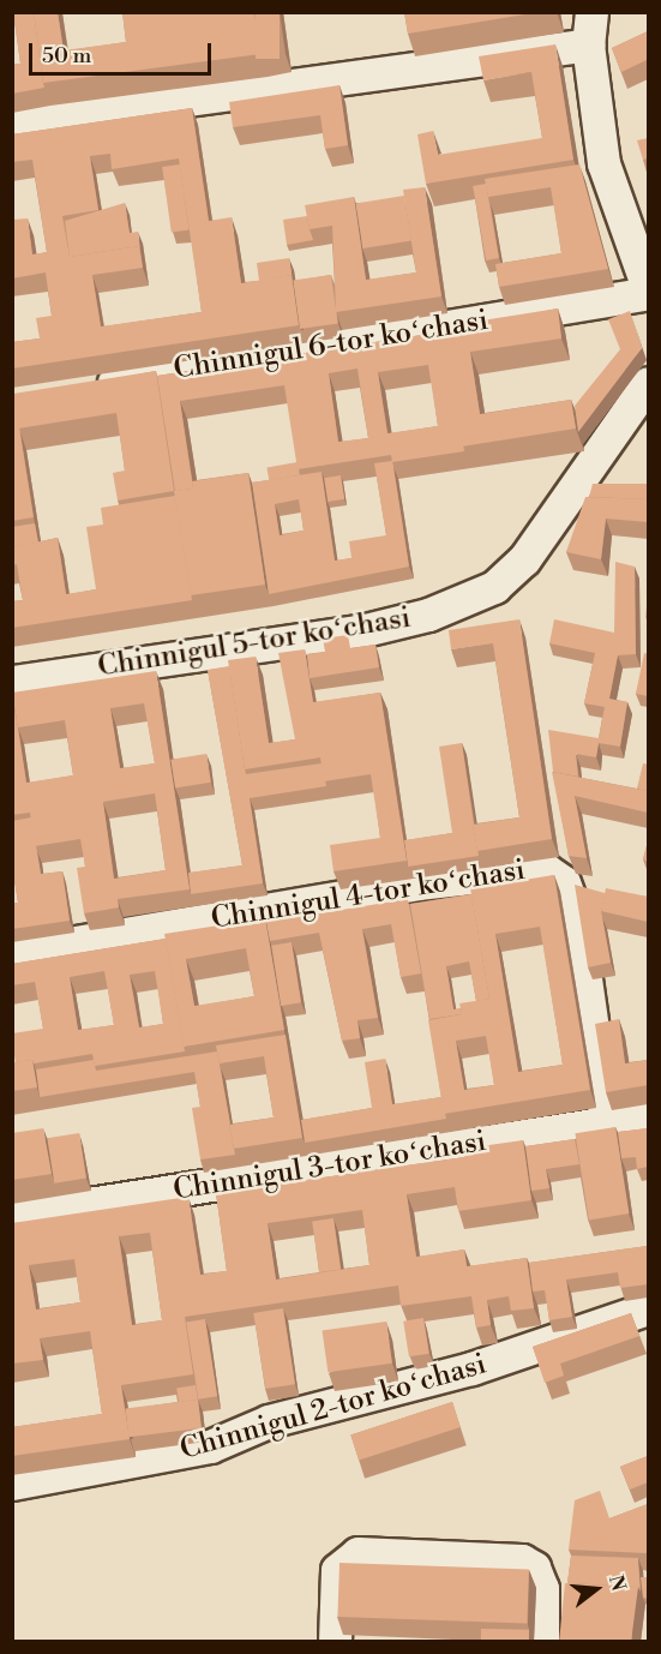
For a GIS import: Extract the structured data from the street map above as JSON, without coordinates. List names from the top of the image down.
{
  "streets": {
    "street": [
      "Chinnigul 6-tor koʻchasi",
      "Chinnigul 5-tor koʻchasi",
      "Chinnigul 4-tor koʻchasi",
      "Chinnigul 3-tor koʻchasi",
      "Chinnigul 2-tor koʻchasi"
    ]
  },
  "crossings": [
    ["Chinnigul 4-tor koʻchasi", "Chinnigul 3-tor koʻchasi"]
  ],
  "scale_bar": "50 m",
  "north": "right"
}
